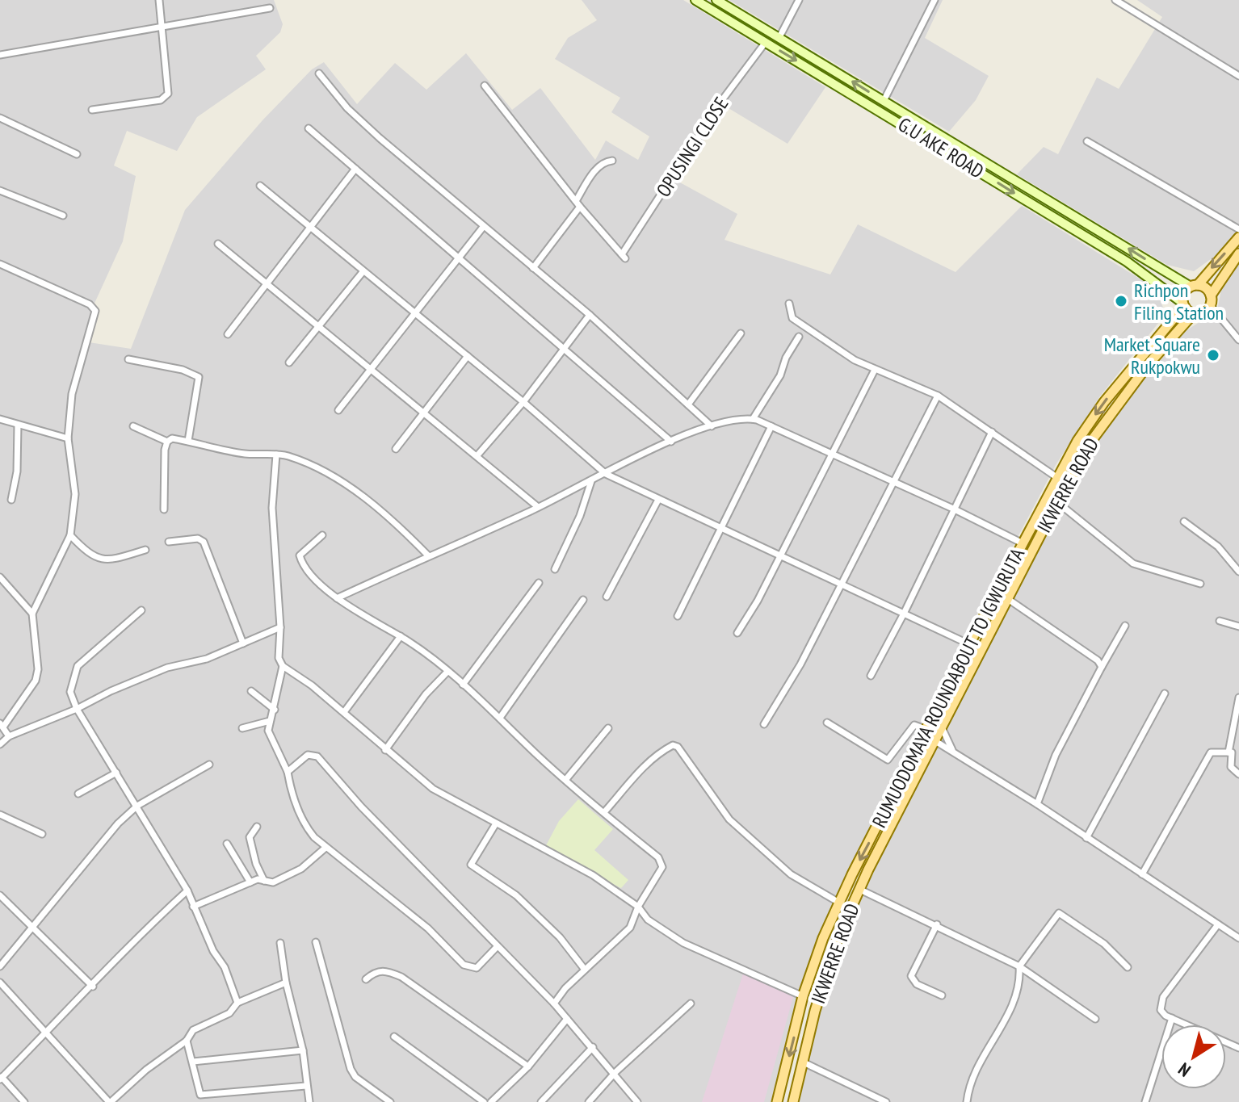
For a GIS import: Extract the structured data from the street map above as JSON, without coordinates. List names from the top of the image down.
{
  "streets": {
    "main road": ["G.U AKE ROAD", "IKWERRE ROAD", "RUMUODOMAYA ROUNDABOUT TO IGWURUTA"],
    "street": ["OPUSINGI CLOSE"]
  },
  "crossings": [
    ["OPUSINGI CLOSE", "G.U AKE ROAD"],
    ["G.U AKE ROAD", "IKWERRE ROAD"],
    ["G.U AKE ROAD", "RUMUODOMAYA ROUNDABOUT TO IGWURUTA"],
    ["IKWERRE ROAD", "RUMUODOMAYA ROUNDABOUT TO IGWURUTA"]
  ],
  "one_way": ["RUMUODOMAYA ROUNDABOUT TO IGWURUTA"],
  "places": ["Richpon Filing Station", "Market Square Rukpokwu"],
  "north": "bottom left"
}
